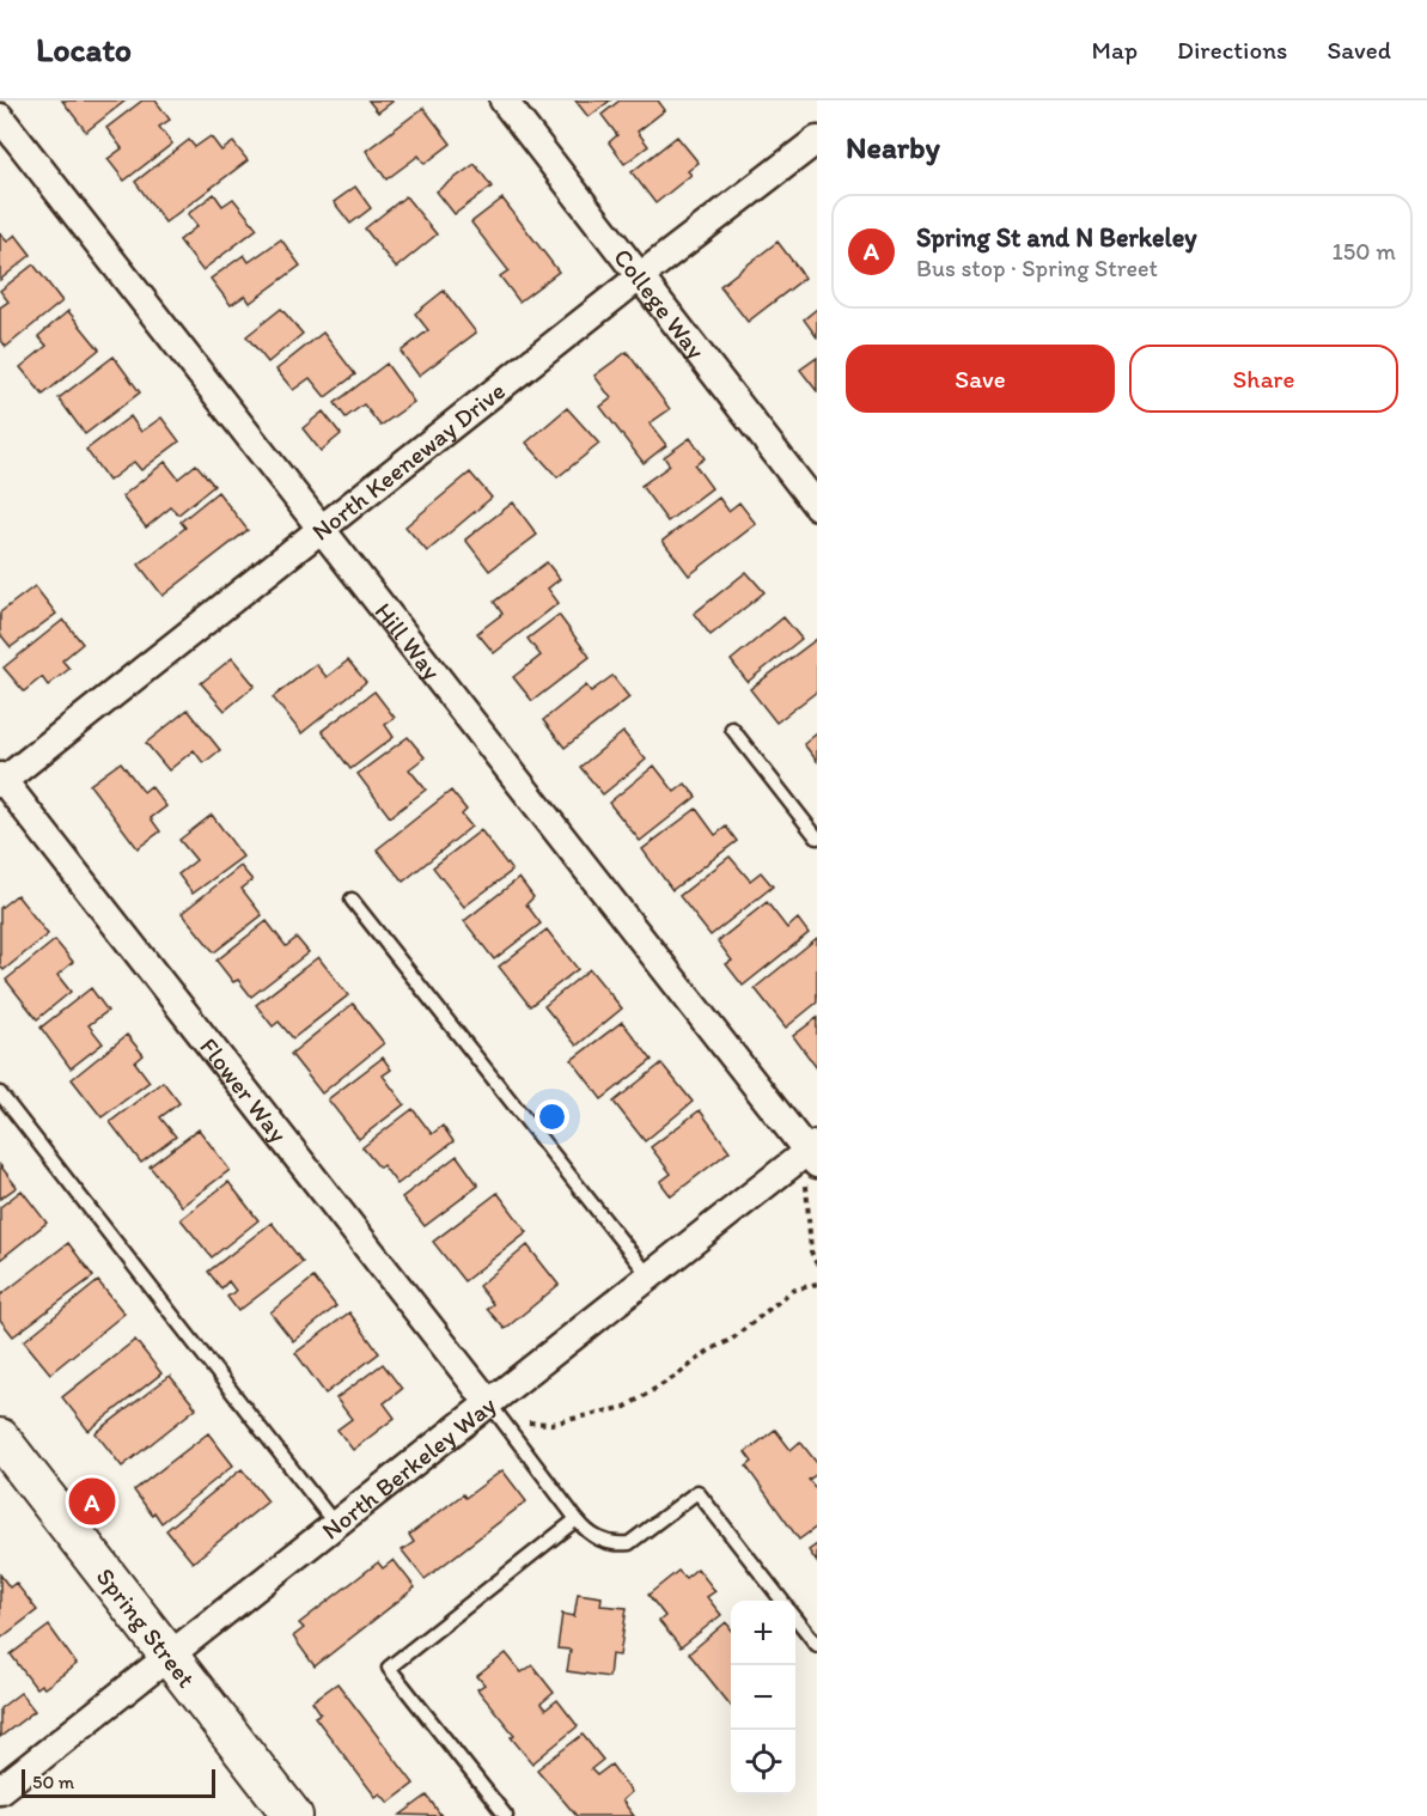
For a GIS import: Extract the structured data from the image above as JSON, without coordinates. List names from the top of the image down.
{
  "streets": {
    "street": [
      "College Way",
      "North Keeneway Drive",
      "Hill Way",
      "Flower Way",
      "North Berkeley Way",
      "Spring Street"
    ]
  },
  "crossings": [
    ["College Way", "North Keeneway Drive"],
    ["North Keeneway Drive", "Hill Way"],
    ["North Keeneway Drive", "Flower Way"],
    ["Hill Way", "North Berkeley Way"],
    ["Flower Way", "North Berkeley Way"],
    ["North Berkeley Way", "Spring Street"]
  ],
  "scale_bar": "50 m",
  "page": {
    "header": "Locato",
    "nav": ["Map", "Directions", "Saved"],
    "heading": "Nearby",
    "list": [
      {
        "mark": "A",
        "name": "Spring St and N Berkeley",
        "note": "Bus stop · Spring Street",
        "value": "150 m"
      }
    ],
    "buttons": ["Save", "Share"],
    "pins": "A",
    "map_buttons": ["+", "−"],
    "scale": "50 m"
  }
}
